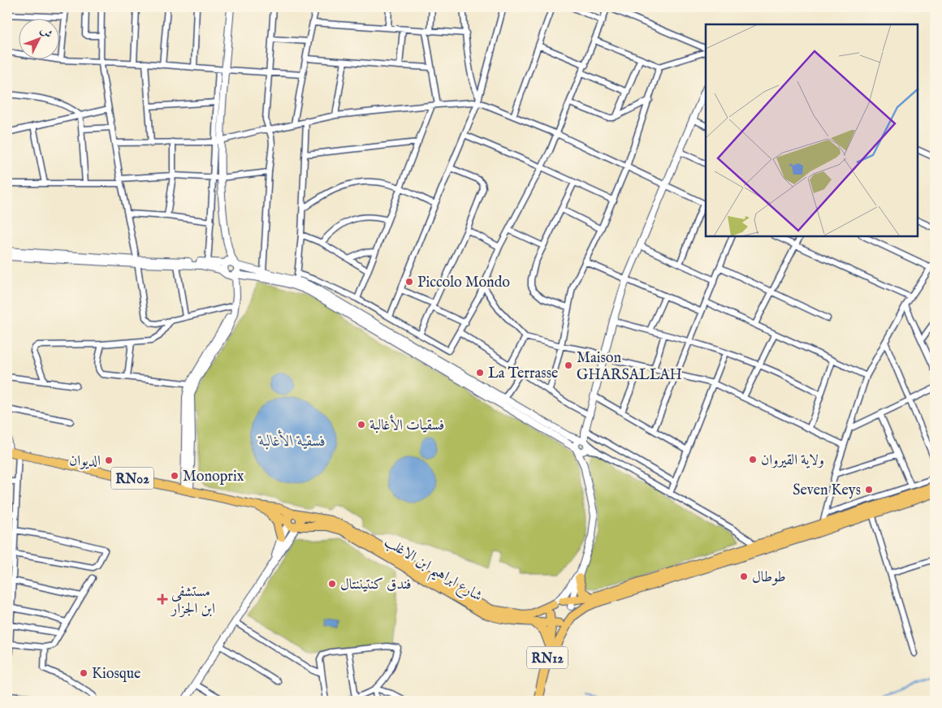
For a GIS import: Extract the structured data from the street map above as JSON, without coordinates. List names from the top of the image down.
{
  "streets": {
    "main road": ["RN02", "شارع ابراهيم ابن الاغلب", "RN12"]
  },
  "crossings": [
    ["RN02", "شارع ابراهيم ابن الاغلب"],
    ["شارع ابراهيم ابن الاغلب", "RN12"]
  ],
  "water": ["فسقية الأغالبة"],
  "places": {
    "other": [
      "Piccolo Mondo",
      "Maison GHARSALLAH",
      "La Terrasse",
      "فسقيات الأغالبة",
      "ولاية القيروان",
      "الديوان",
      "Monoprix",
      "Seven Keys",
      "طوطال",
      "فندق كنتيننتال",
      "Kiosque"
    ],
    "health": ["مستشفى ابن الجزار"]
  },
  "north": "top right"
}
